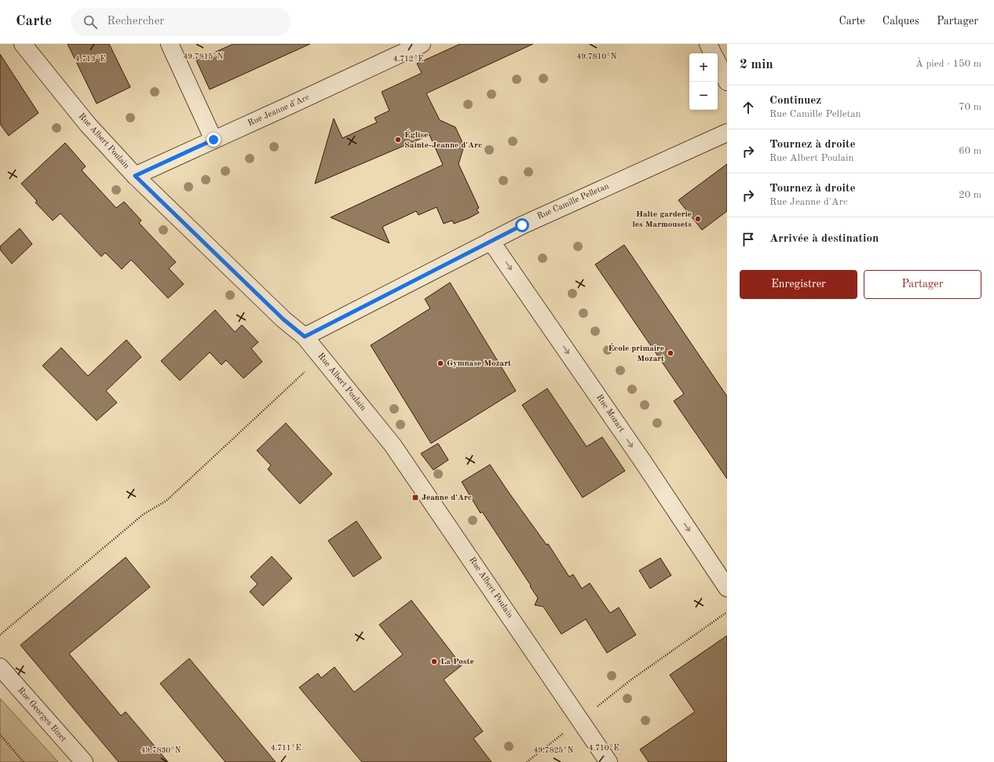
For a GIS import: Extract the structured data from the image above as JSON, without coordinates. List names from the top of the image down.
{
  "streets": {
    "street": [
      "Rue Jeanne d'Arc",
      "Rue Albert Poulain",
      "Rue Camille Pelletan",
      "Rue Mozart",
      "Rue Georges Bizet"
    ]
  },
  "crossings": [
    ["Rue Jeanne d'Arc", "Rue Albert Poulain"],
    ["Rue Albert Poulain", "Rue Camille Pelletan"],
    ["Rue Camille Pelletan", "Rue Mozart"]
  ],
  "one_way": ["Rue Mozart"],
  "places": {
    "other": [
      "Église Sainte-Jeanne d'Arc",
      "Halte garderie les Marmousets",
      "École primaire Mozart",
      "Gymnase Mozart",
      "La Poste"
    ],
    "transit": ["Jeanne d'Arc"]
  },
  "page": {
    "header": "Carte",
    "search": "Rechercher",
    "nav": ["Carte", "Calques", "Partager"],
    "heading": ["2 min", "À pied · 150 m"],
    "map_buttons": ["+", "−"],
    "list": [
      ["Continuez", "Rue Camille Pelletan", "70 m"],
      ["Tournez à droite", "Rue Albert Poulain", "60 m"],
      ["Tournez à droite", "Rue Jeanne d'Arc", "20 m"],
      "Arrivée à destination"
    ],
    "buttons": ["Enregistrer", "Partager"]
  },
  "coordinates": [
    "49.7815°N",
    "49.7810°N",
    "4.713°E",
    "4.712°E",
    "4.711°E",
    "4.710°E",
    "49.7830°N",
    "49.7825°N"
  ]
}
